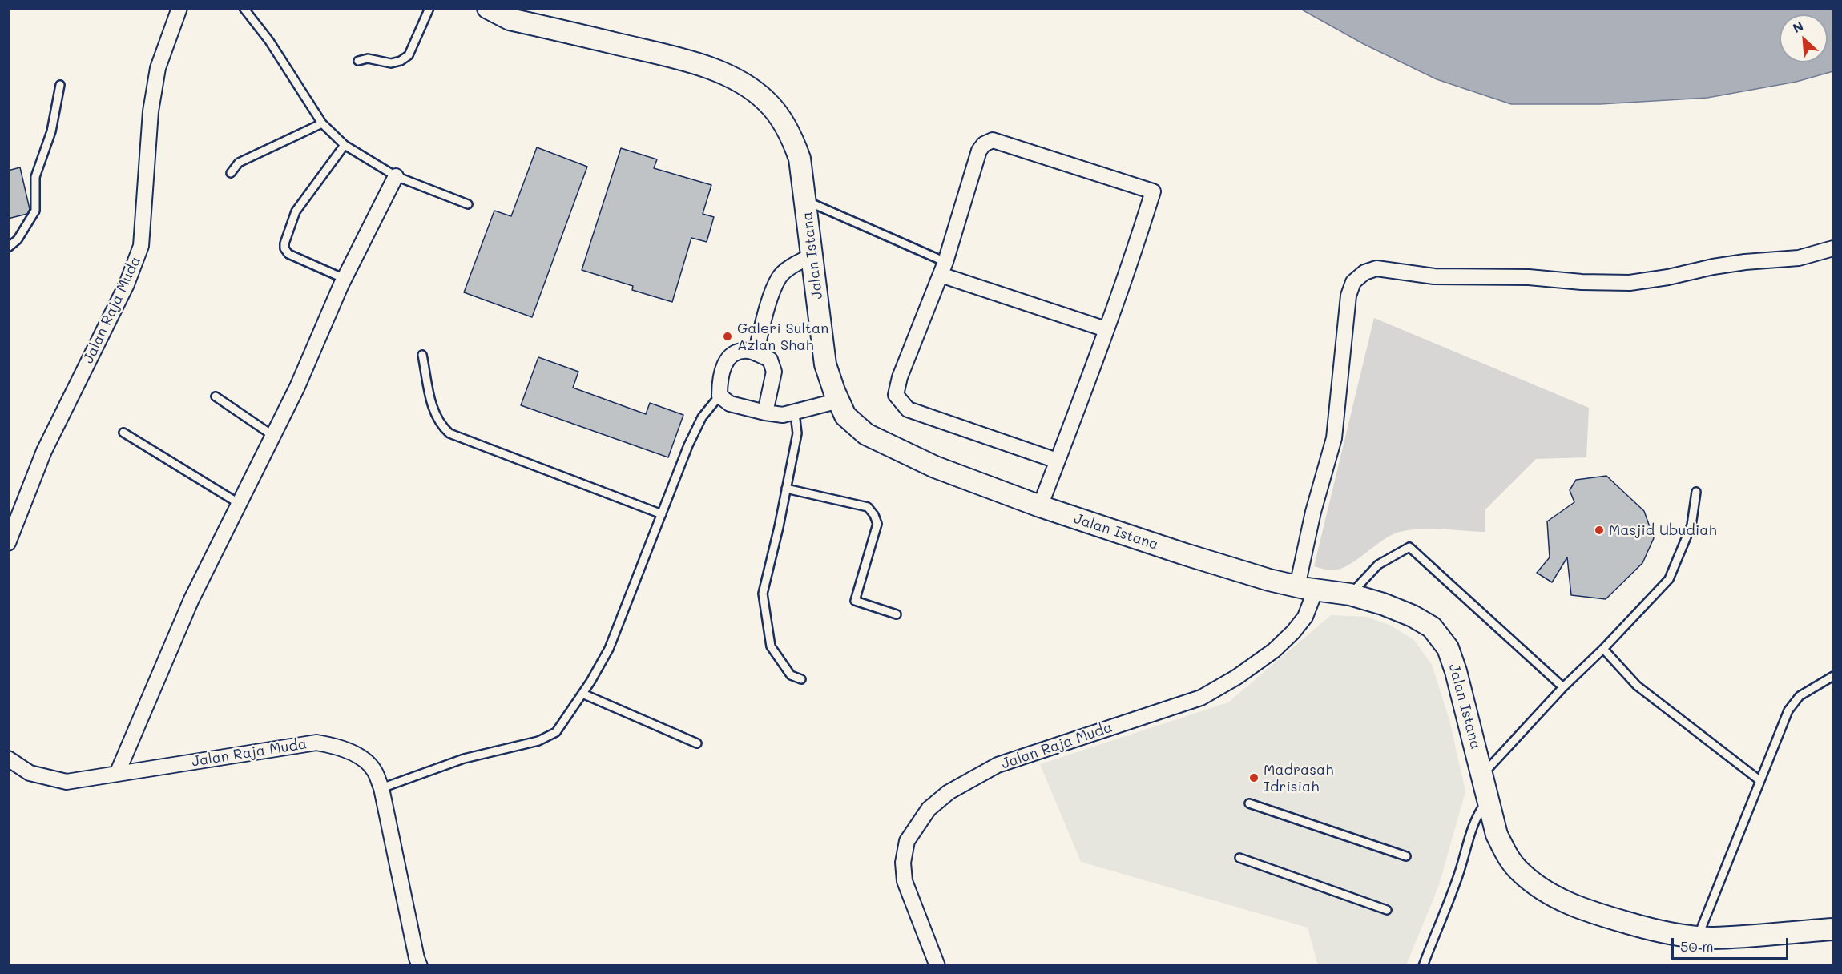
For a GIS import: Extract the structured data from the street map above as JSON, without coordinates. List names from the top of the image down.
{
  "streets": {
    "street": ["Jalan Istana", "Jalan Raja Muda"]
  },
  "crossings": [
    ["Jalan Istana", "Jalan Raja Muda"]
  ],
  "places": ["Galeri Sultan Azlan Shah", "Masjid Ubudiah", "Madrasah Idrisiah"],
  "scale_bar": "50 m",
  "north": "top left"
}
